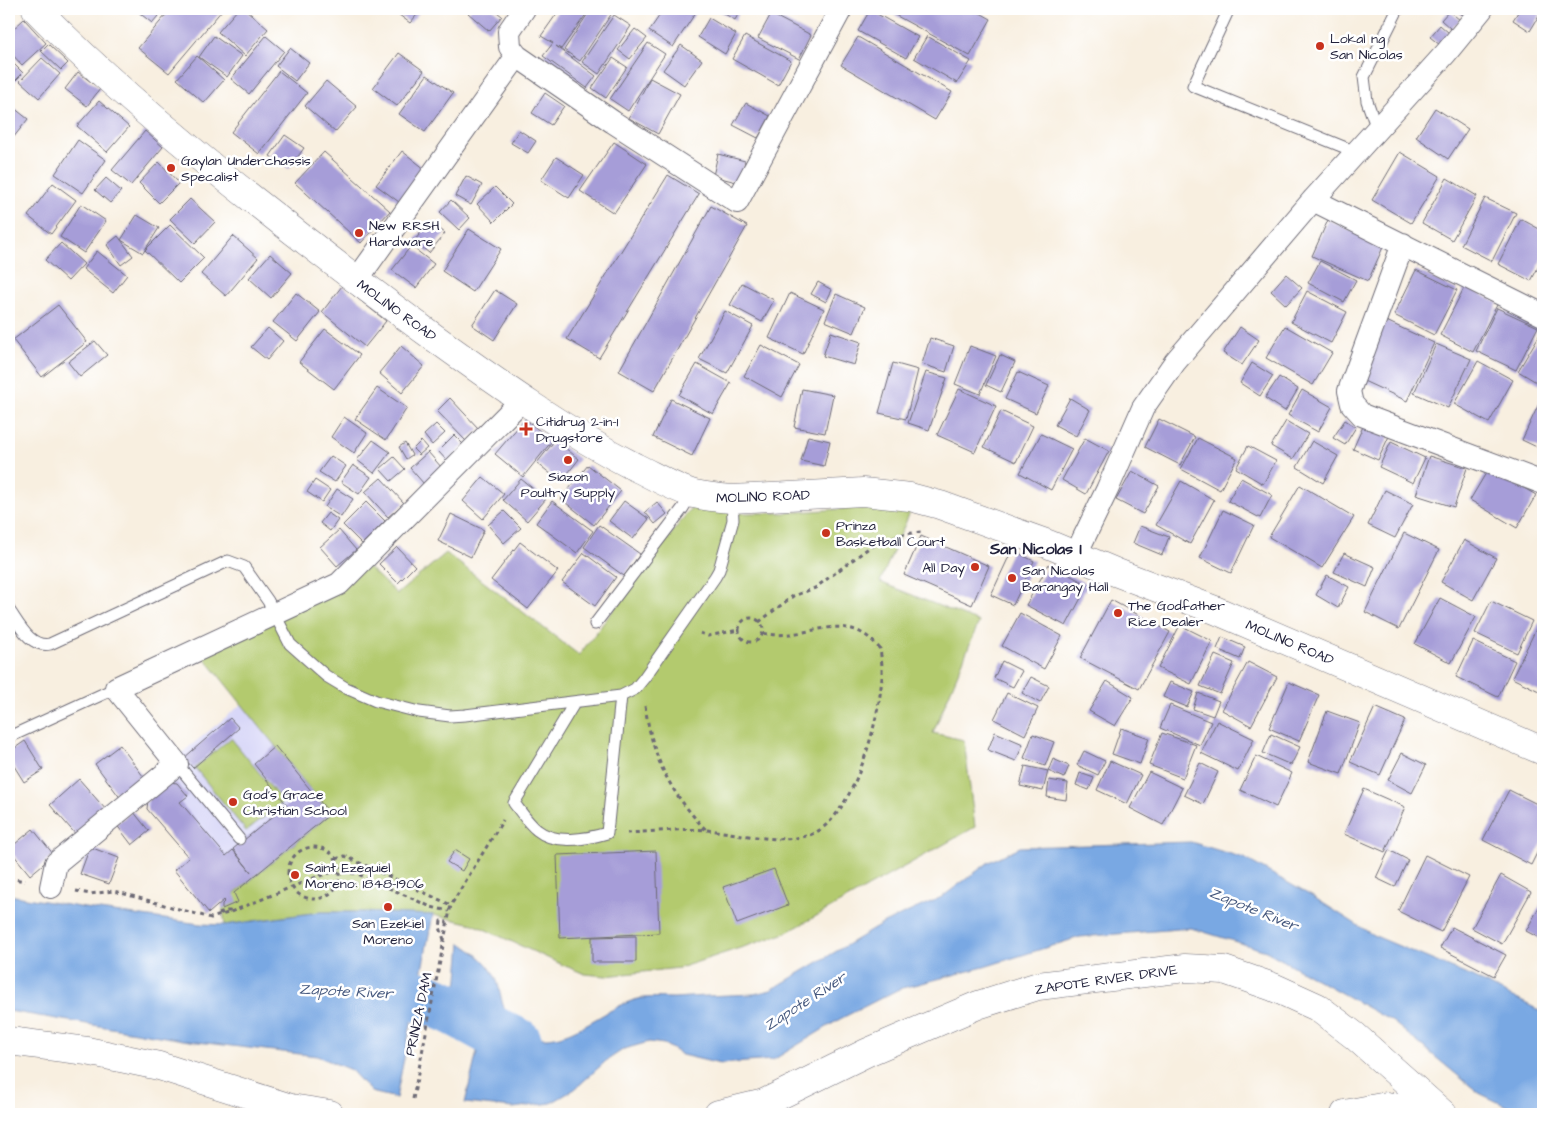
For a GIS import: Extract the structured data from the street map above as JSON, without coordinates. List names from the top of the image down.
{
  "streets": {
    "main road": ["MOLINO ROAD", "ZAPOTE RIVER DRIVE"],
    "path": ["PRINZA DAM"]
  },
  "districts": ["San Nicolas I"],
  "water": ["Zapote River"],
  "places": {
    "other": [
      "Lokal ng San Nicolas",
      "Gaylan Underchassis Specalist",
      "New RRSH Hardware",
      "Siazon Poultry Supply",
      "Prinza Basketball Court",
      "All Day",
      "San Nicolas Barangay Hall",
      "The Godfather Rice Dealer",
      "God's Grace Christian School",
      "Saint Ezequiel Moreno: 1848–1906",
      "San Ezekiel Moreno"
    ],
    "health": ["Citidrug 2-in-1 Drugstore"]
  }
}
